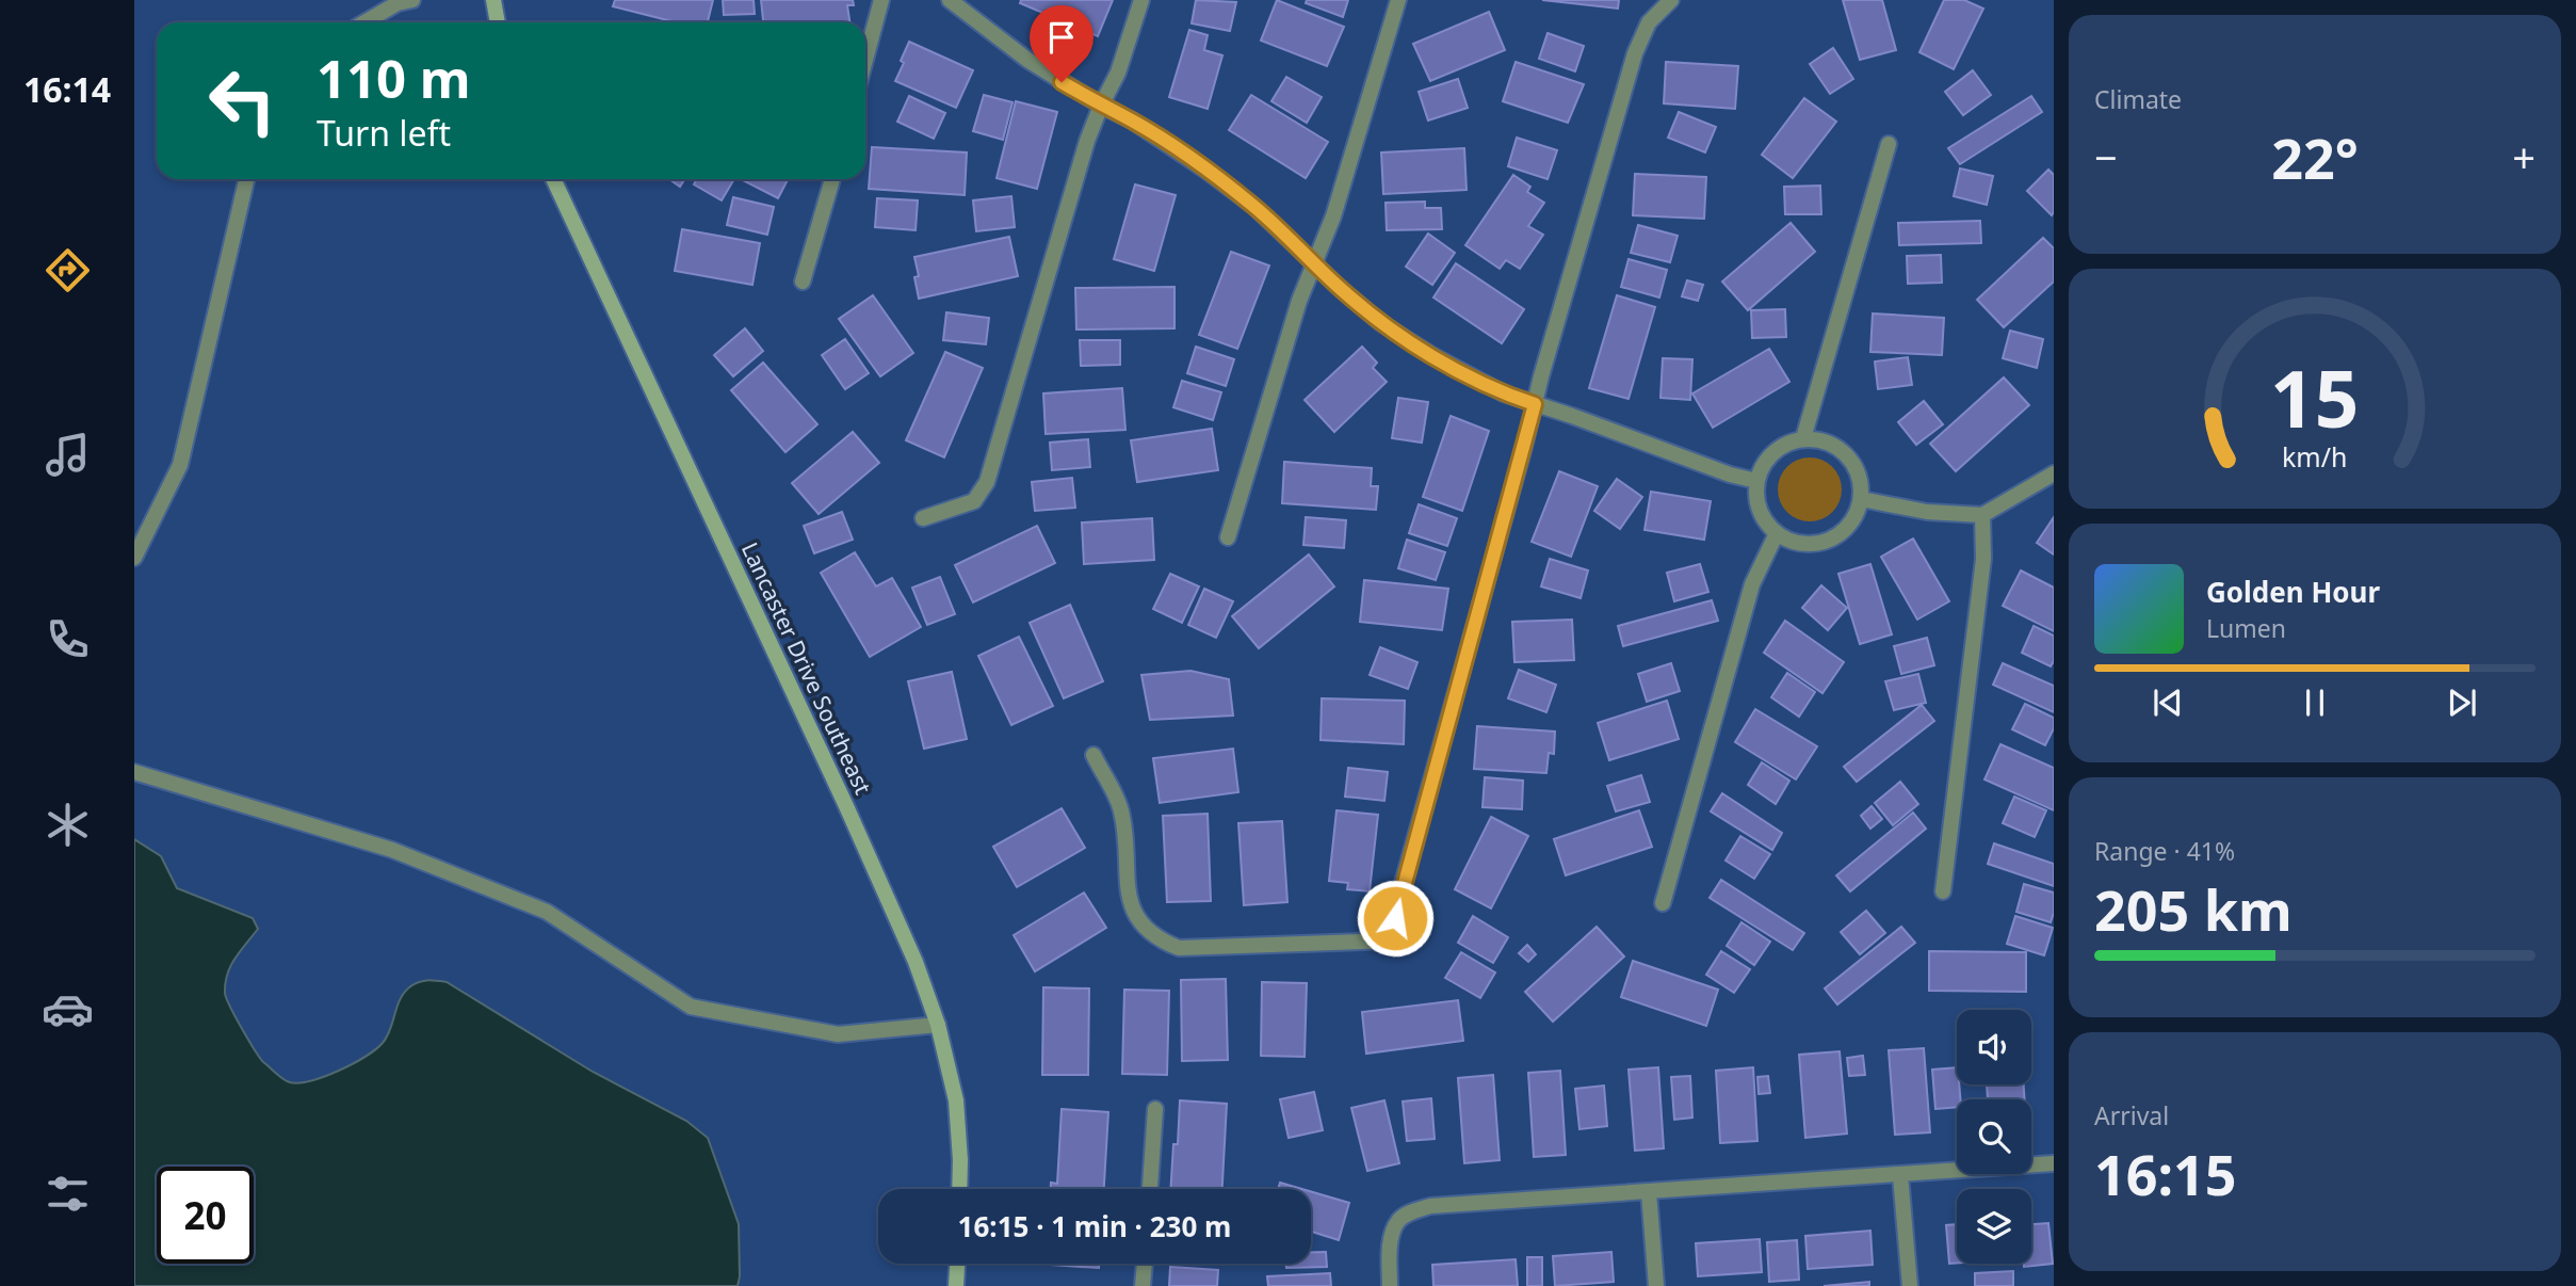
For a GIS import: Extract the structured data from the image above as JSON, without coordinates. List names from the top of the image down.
{
  "streets": {
    "main road": ["Lancaster Drive Southeast"]
  },
  "page": {
    "tabs": "16:14",
    "tile": [
      "Climate",
      ["Range · 41%", "205 km"],
      ["Arrival", "16:15"]
    ],
    "turn": ["110 m", "Turn left"],
    "heat": ["−", "22°", "+"],
    "song": ["Golden Hour", "Lumen"],
    "limit": "20",
    "trip": "16:15 · 1 min · 230 m",
    "gauge": ["15", "km/h"]
  }
}
